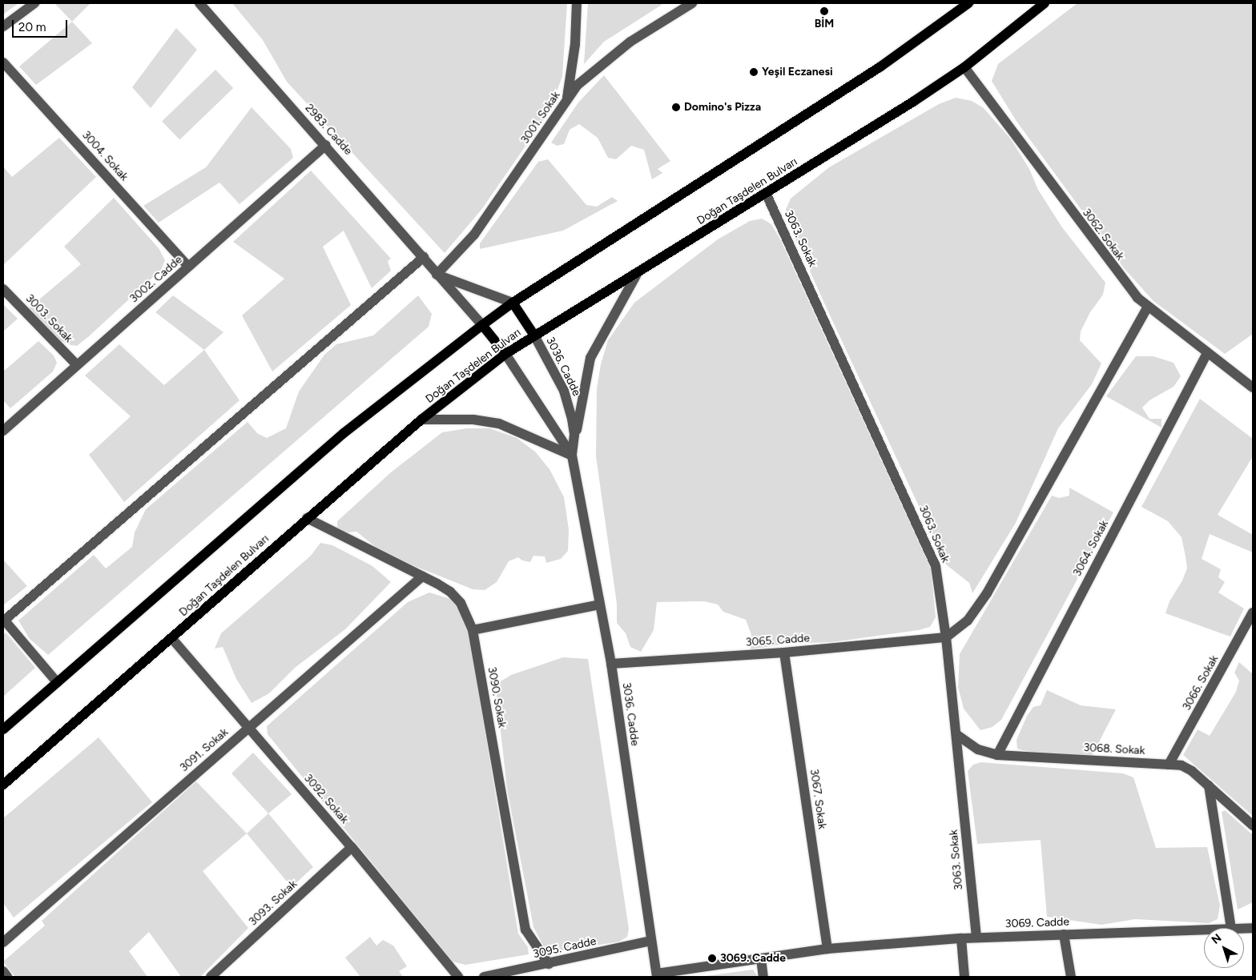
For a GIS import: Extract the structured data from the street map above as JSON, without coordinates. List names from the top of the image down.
{
  "streets": {
    "main road": ["Doğan Taşdelen Bulvarı"],
    "street": [
      "3001. Sokak",
      "2983. Cadde",
      "3004. Sokak",
      "3062. Sokak",
      "3063. Sokak",
      "3002. Cadde",
      "3003. Sokak",
      "3036. Cadde",
      "3064. Sokak",
      "3065. Cadde",
      "3066. Sokak",
      "3090. Sokak",
      "3068. Sokak",
      "3091. Sokak",
      "3092. Sokak",
      "3067. Sokak",
      "3093. Sokak",
      "3069. Cadde",
      "3095. Cadde"
    ]
  },
  "crossings": [
    ["3001. Sokak", "2983. Cadde"],
    ["2983. Cadde", "3002. Cadde"],
    ["3004. Sokak", "3002. Cadde"],
    ["Doğan Taşdelen Bulvarı", "3062. Sokak"],
    ["Doğan Taşdelen Bulvarı", "3063. Sokak"],
    ["Doğan Taşdelen Bulvarı", "3036. Cadde"],
    ["Doğan Taşdelen Bulvarı", "3090. Sokak"],
    ["Doğan Taşdelen Bulvarı", "3092. Sokak"],
    ["3062. Sokak", "3064. Sokak"],
    ["3063. Sokak", "3065. Cadde"],
    ["3063. Sokak", "3068. Sokak"],
    ["3063. Sokak", "3069. Cadde"],
    ["3002. Cadde", "3003. Sokak"],
    ["3036. Cadde", "3065. Cadde"],
    ["3036. Cadde", "3069. Cadde"],
    ["3036. Cadde", "3095. Cadde"],
    ["3064. Sokak", "3068. Sokak"],
    ["3065. Cadde", "3067. Sokak"],
    ["3066. Sokak", "3068. Sokak"],
    ["3090. Sokak", "3091. Sokak"],
    ["3090. Sokak", "3095. Cadde"],
    ["3091. Sokak", "3092. Sokak"],
    ["3092. Sokak", "3093. Sokak"],
    ["3067. Sokak", "3069. Cadde"]
  ],
  "places": [
    "BİM",
    "Yeşil Eczanesi",
    "Domino's Pizza",
    "3069. Cadde"
  ],
  "scale_bar": "20 m",
  "north": "top left"
}
